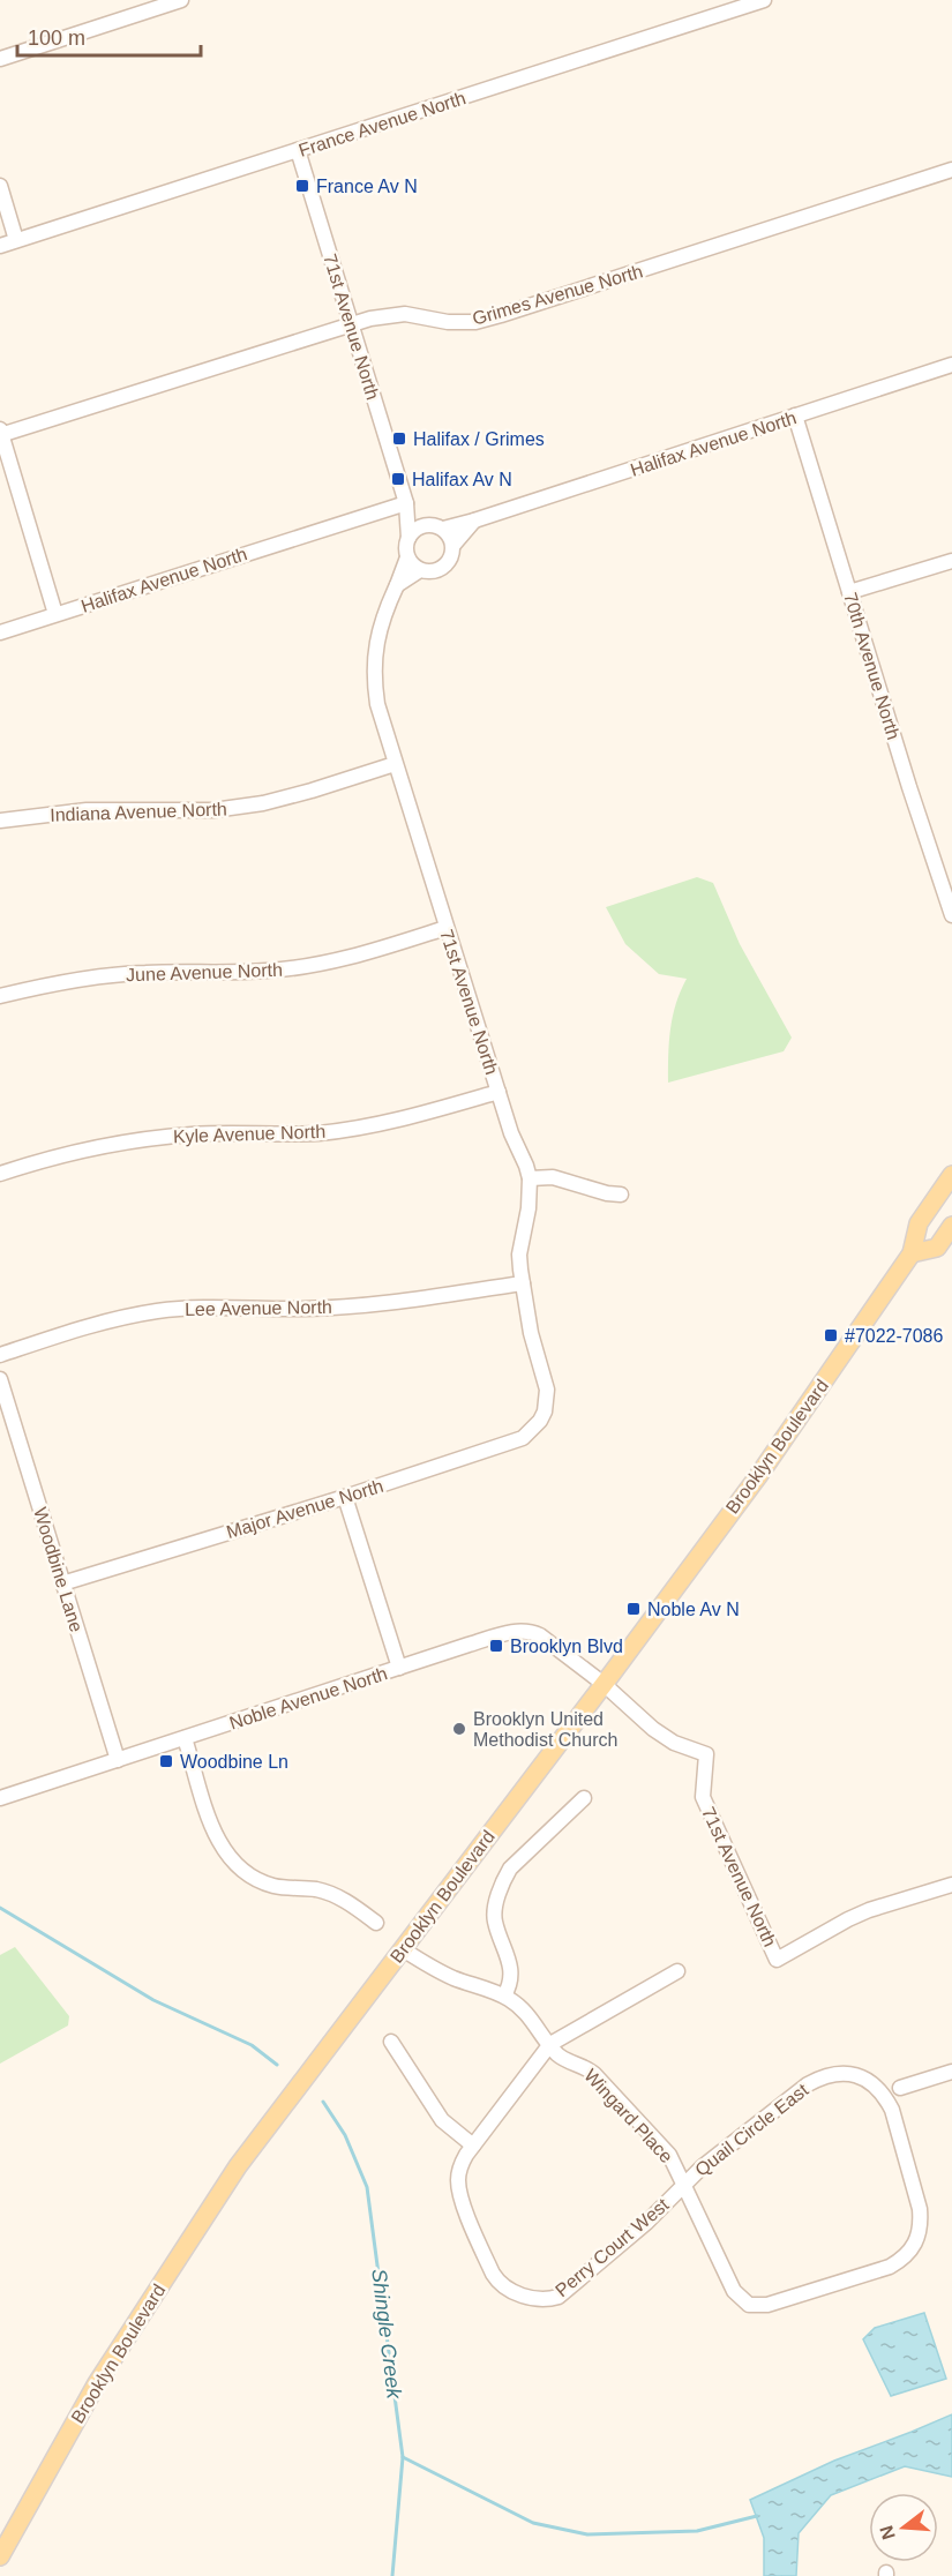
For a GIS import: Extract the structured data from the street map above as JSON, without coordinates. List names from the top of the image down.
{
  "streets": {
    "main road": ["Brooklyn Boulevard"],
    "street": [
      "France Avenue North",
      "Grimes Avenue North",
      "71st Avenue North",
      "Halifax Avenue North",
      "70th Avenue North",
      "Indiana Avenue North",
      "June Avenue North",
      "Kyle Avenue North",
      "Lee Avenue North",
      "Major Avenue North",
      "Woodbine Lane",
      "Noble Avenue North",
      "Wingard Place",
      "Quail Circle East",
      "Perry Court West"
    ]
  },
  "crossings": [
    ["France Avenue North", "71st Avenue North"],
    ["Grimes Avenue North", "71st Avenue North"],
    ["71st Avenue North", "Halifax Avenue North"],
    ["71st Avenue North", "Indiana Avenue North"],
    ["71st Avenue North", "June Avenue North"],
    ["71st Avenue North", "Kyle Avenue North"],
    ["71st Avenue North", "Lee Avenue North"],
    ["71st Avenue North", "Brooklyn Boulevard"],
    ["71st Avenue North", "Major Avenue North"],
    ["71st Avenue North", "Noble Avenue North"],
    ["Halifax Avenue North", "70th Avenue North"],
    ["Brooklyn Boulevard", "Noble Avenue North"],
    ["Brooklyn Boulevard", "Wingard Place"],
    ["Major Avenue North", "Woodbine Lane"],
    ["Woodbine Lane", "Noble Avenue North"],
    ["Wingard Place", "Quail Circle East"],
    ["Wingard Place", "Perry Court West"],
    ["Quail Circle East", "Perry Court West"]
  ],
  "water": ["Shingle Creek"],
  "places": {
    "transit": [
      "France Av N",
      "Halifax / Grimes",
      "Halifax Av N",
      "#7022-7086",
      "Noble Av N",
      "Brooklyn Blvd",
      "Woodbine Ln"
    ],
    "other": ["Brooklyn United Methodist Church"]
  },
  "scale_bar": "100 m",
  "north": "left"
}
